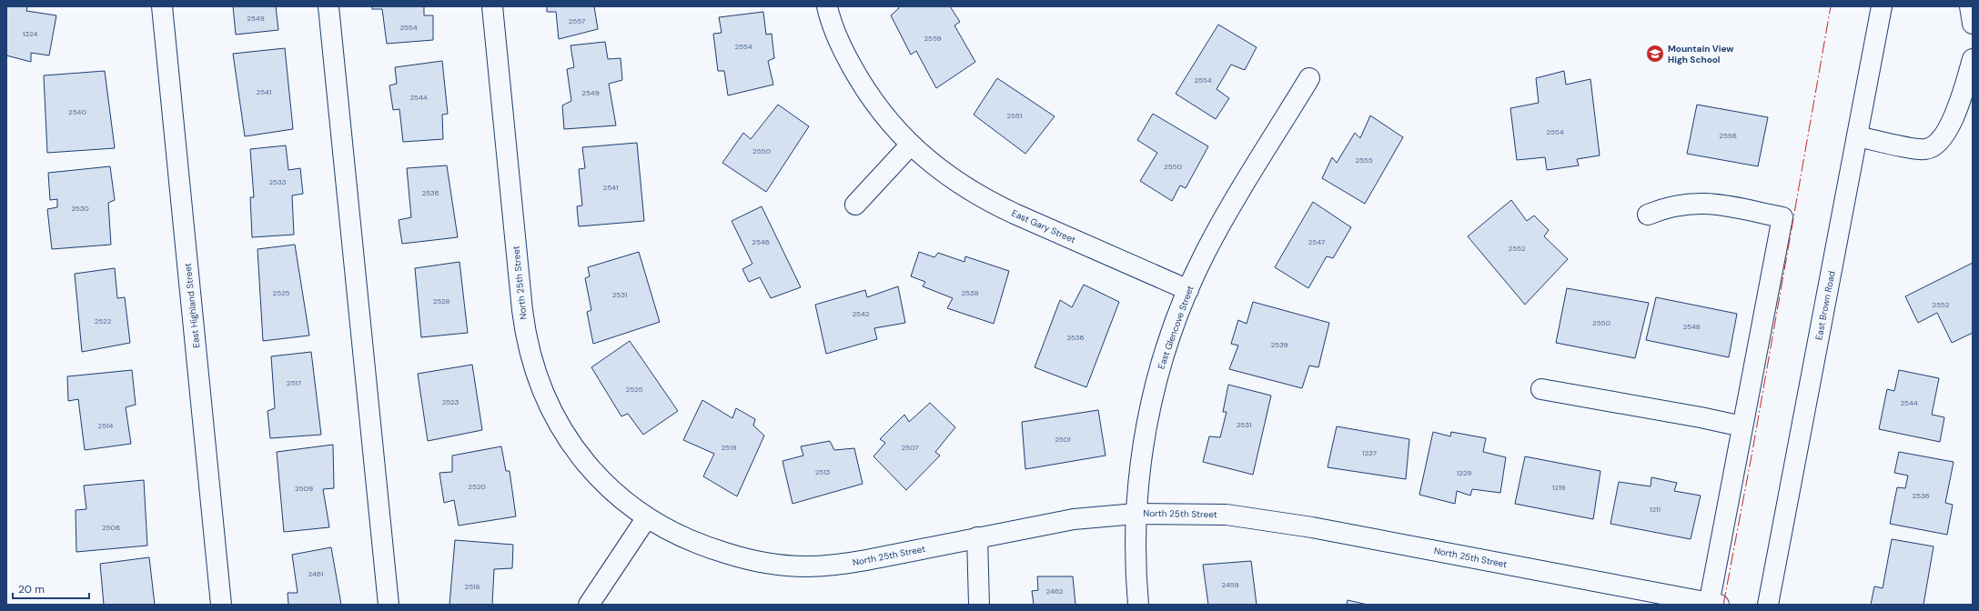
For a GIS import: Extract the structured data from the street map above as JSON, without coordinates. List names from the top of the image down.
{
  "streets": {
    "street": [
      "East Gary Street",
      "North 25th Street",
      "East Highland Street",
      "East Brown Road",
      "East Glencove Street"
    ]
  },
  "crossings": [
    ["East Gary Street", "East Glencove Street"],
    ["North 25th Street", "East Glencove Street"]
  ],
  "places": {
    "school or university": ["Mountain View High School"]
  },
  "house_numbers": [
    "2549",
    "2557",
    "2554",
    "1324",
    "2559",
    "2554",
    "2554",
    "2541",
    "2549",
    "2544",
    "2540",
    "2551",
    "2554",
    "2556",
    "2550",
    "2555",
    "2550",
    "2533",
    "2541",
    "2536",
    "2530",
    "2546",
    "2547",
    "2552",
    "2525",
    "2538",
    "2531",
    "2528",
    "2552",
    "2542",
    "2522",
    "2550",
    "2548",
    "2536",
    "2539",
    "2517",
    "2525",
    "2523",
    "2544",
    "2531",
    "2514",
    "2501",
    "2519",
    "2507",
    "1237",
    "2513",
    "1229",
    "2520",
    "1219",
    "2509",
    "2536",
    "1211",
    "2506",
    "2461",
    "2459",
    "2518",
    "2462"
  ],
  "scale_bar": "20 m"
}
